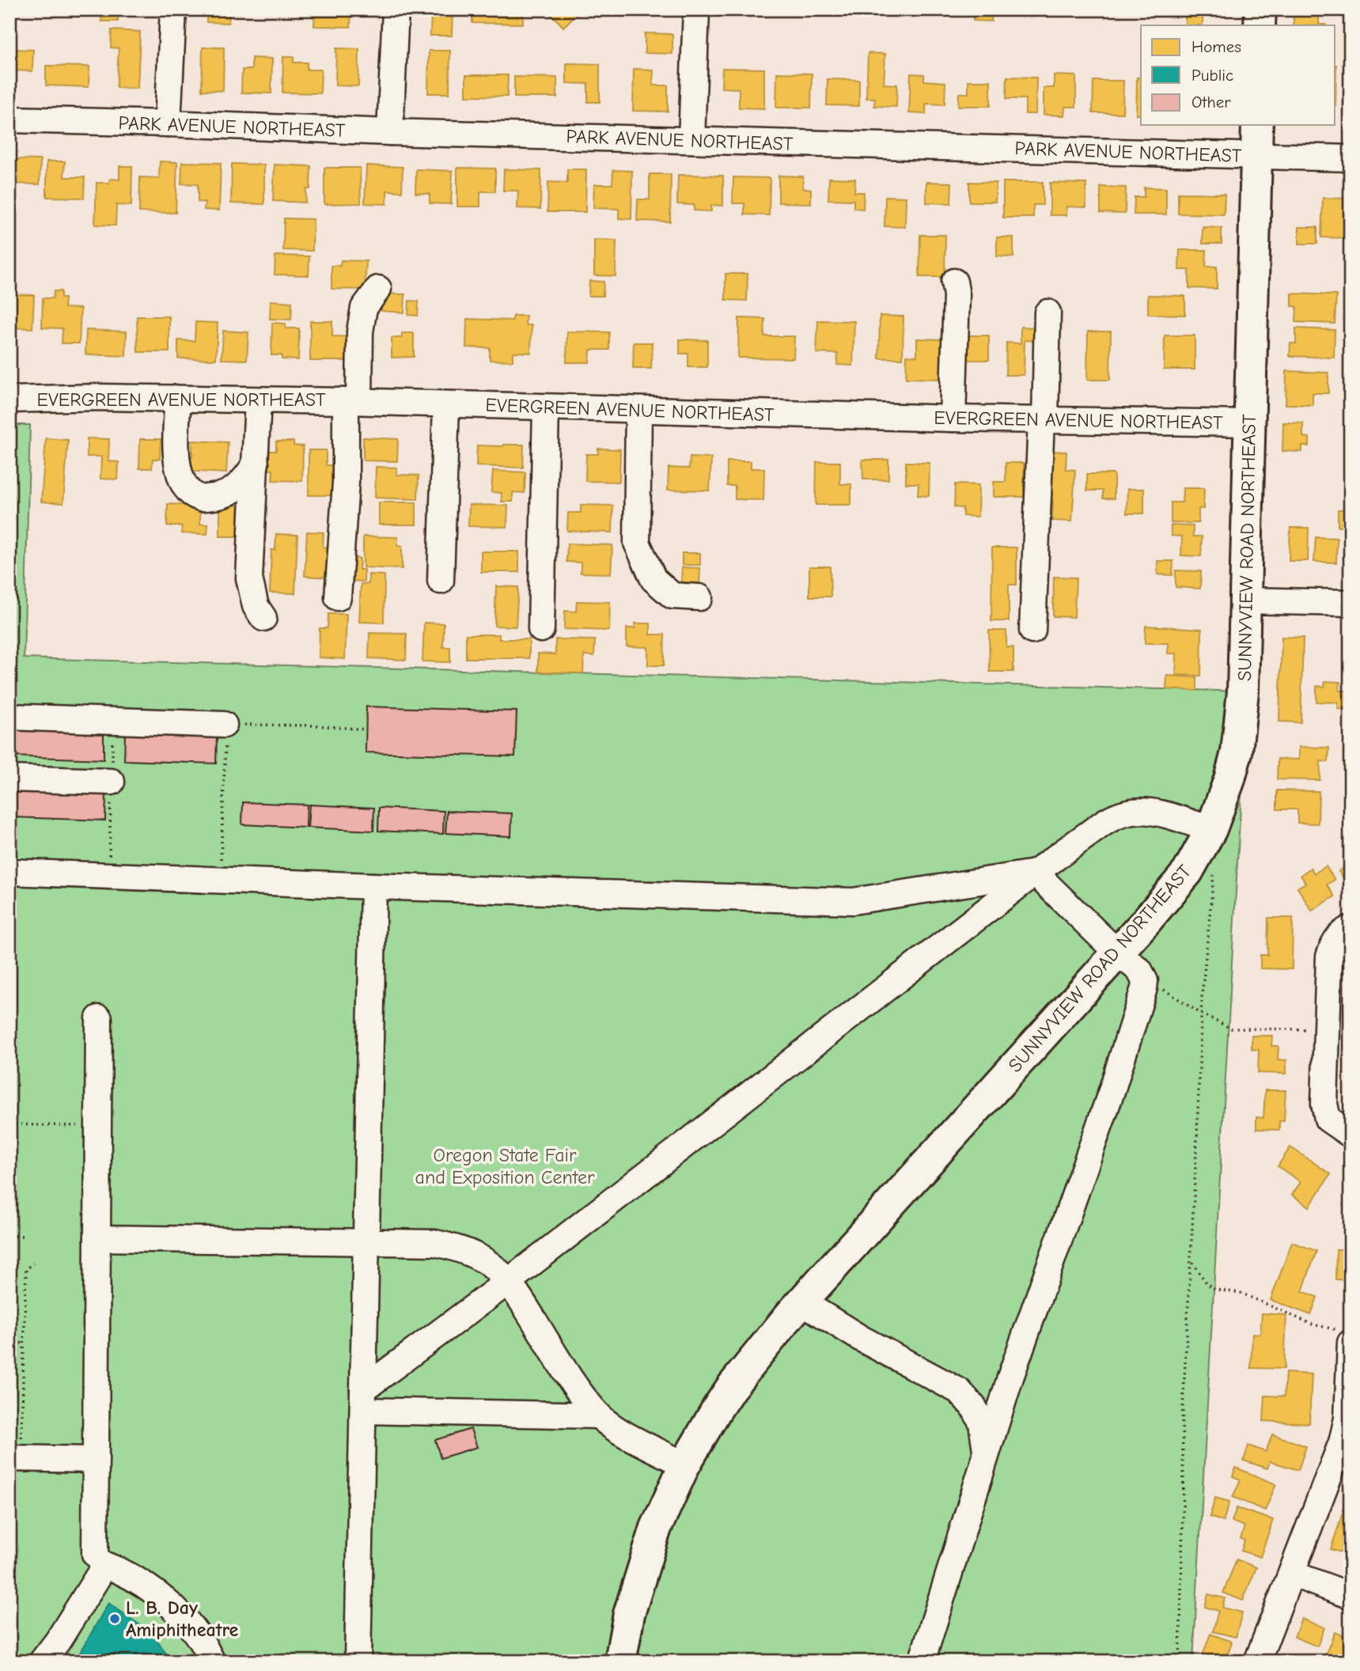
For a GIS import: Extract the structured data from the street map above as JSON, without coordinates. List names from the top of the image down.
{
  "streets": {
    "main road": ["SUNNYVIEW ROAD NORTHEAST"],
    "street": ["PARK AVENUE NORTHEAST", "EVERGREEN AVENUE NORTHEAST"]
  },
  "crossings": [
    ["PARK AVENUE NORTHEAST", "SUNNYVIEW ROAD NORTHEAST"],
    ["EVERGREEN AVENUE NORTHEAST", "SUNNYVIEW ROAD NORTHEAST"]
  ],
  "parks": ["Oregon State Fair and Exposition Center"],
  "places": ["L. B. Day Amiphitheatre"],
  "legend": ["Homes", "Public", "Other"]
}
